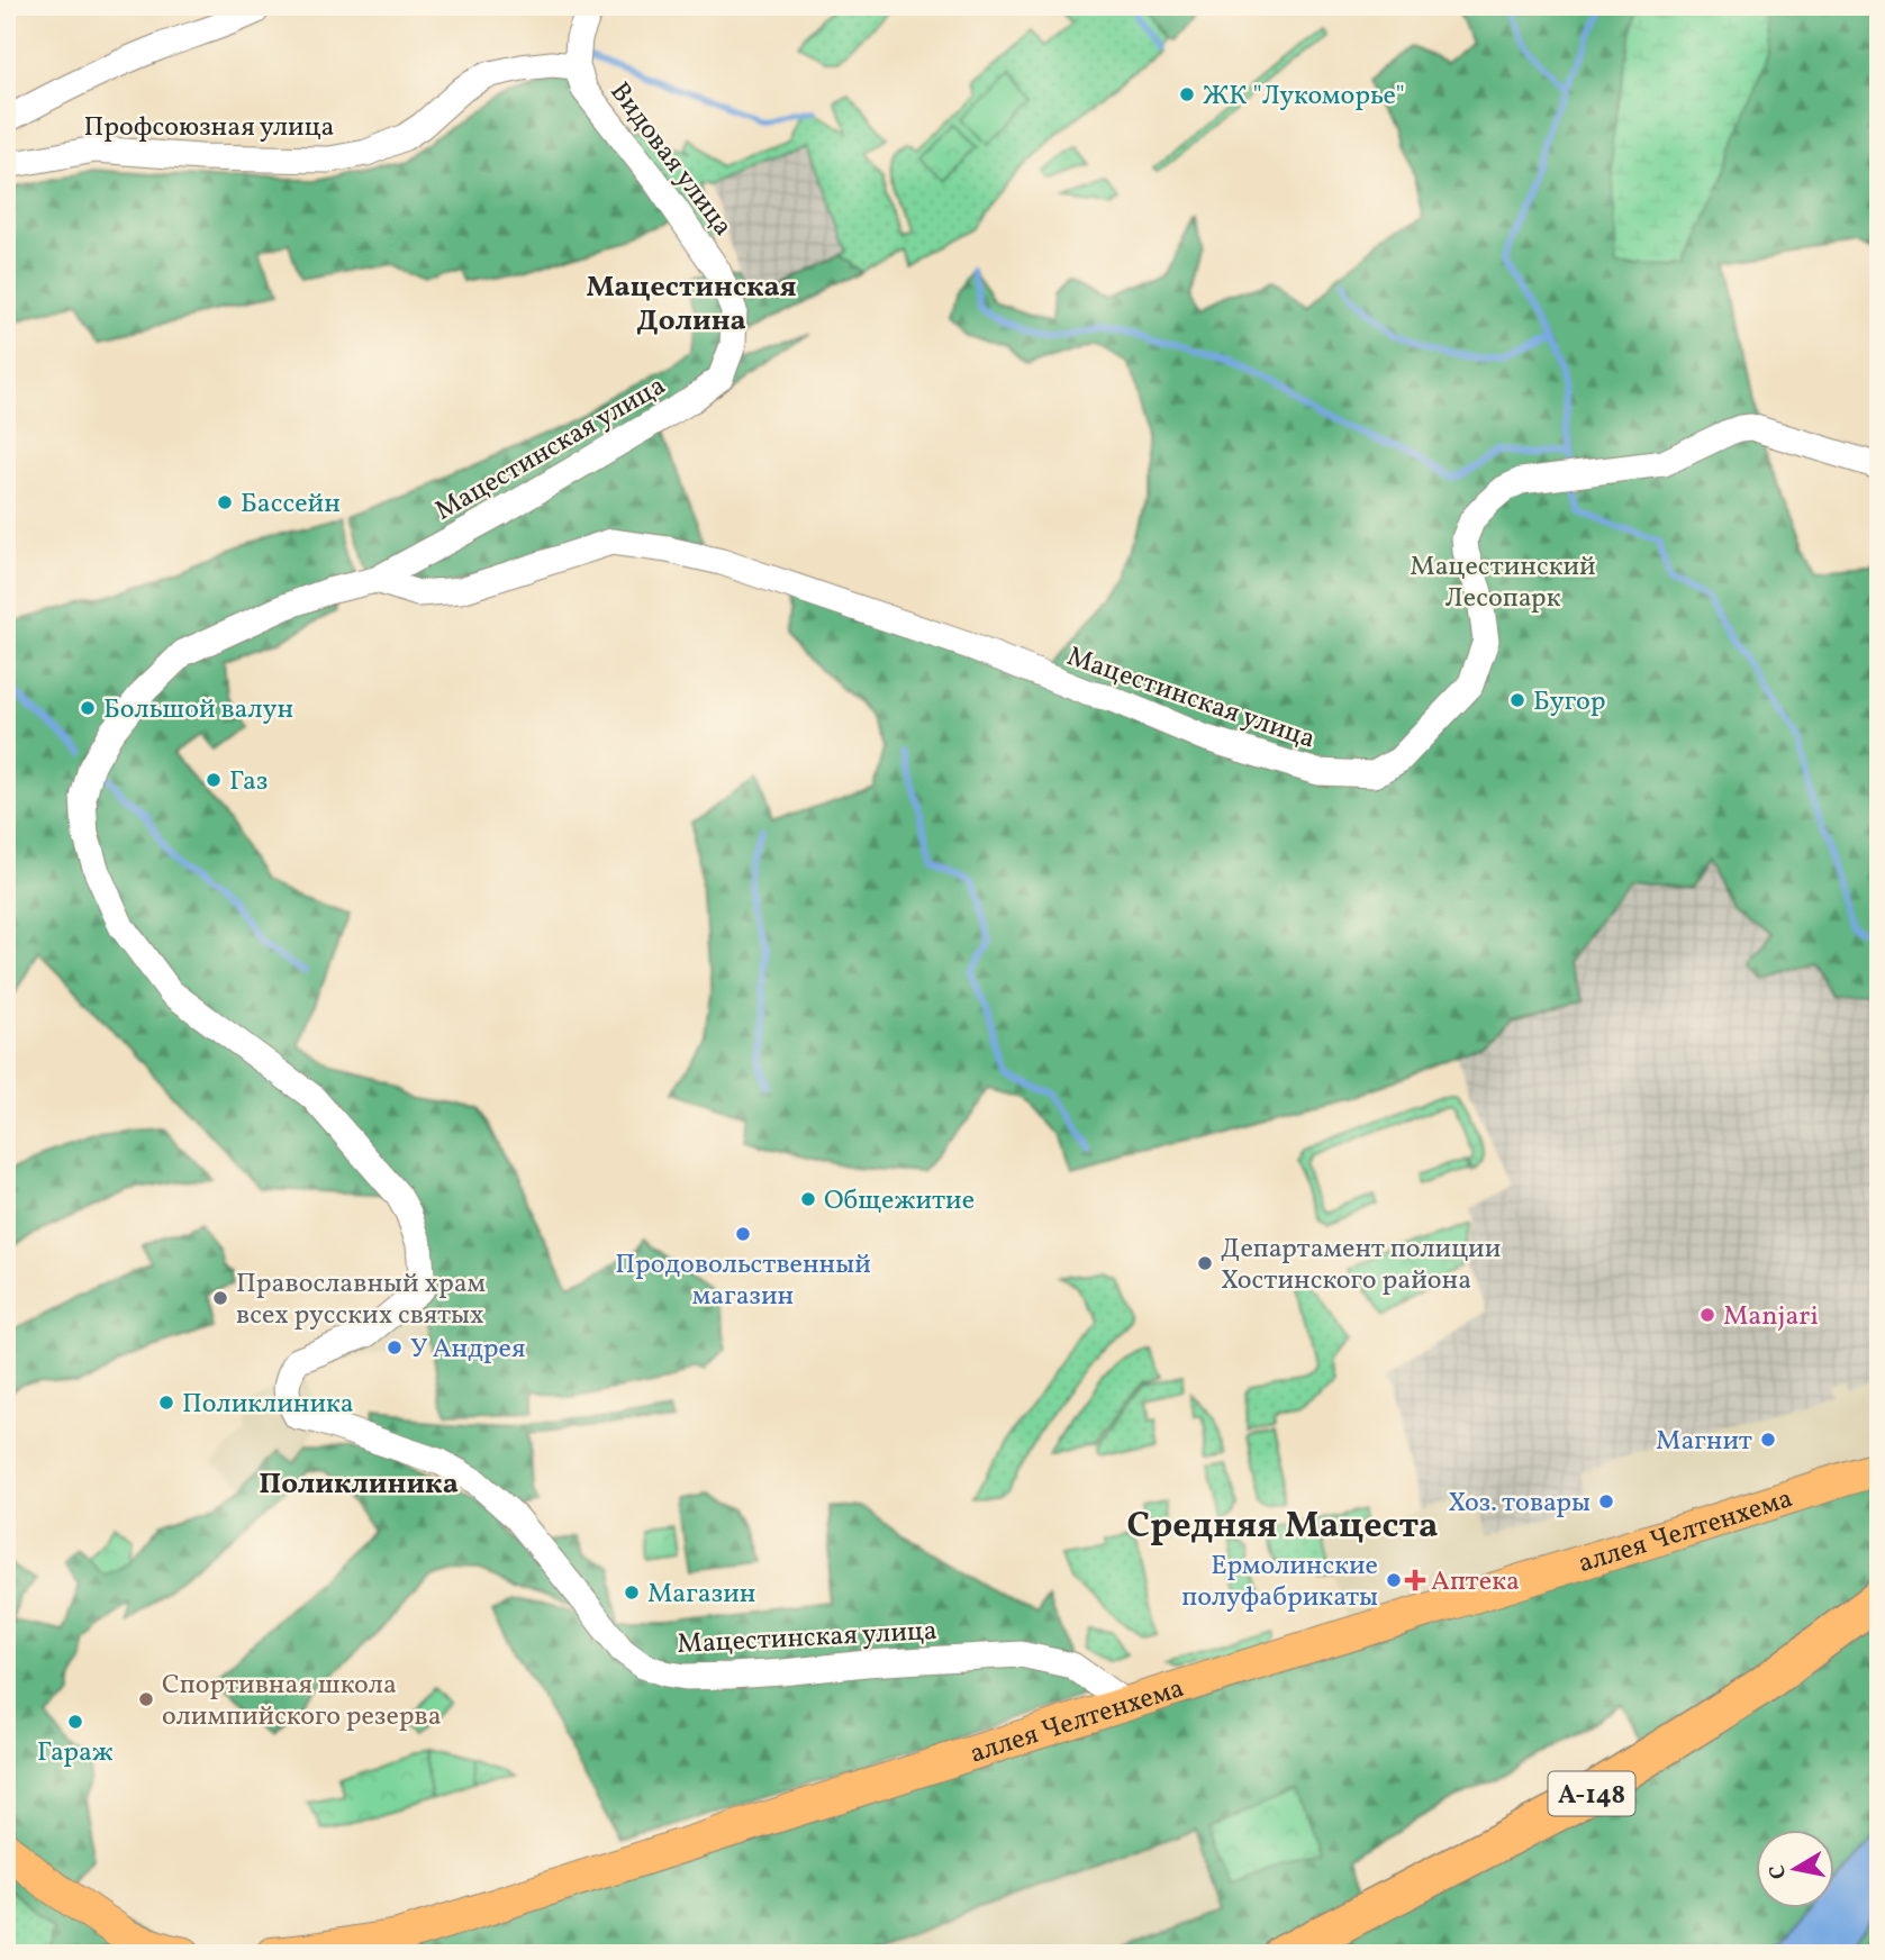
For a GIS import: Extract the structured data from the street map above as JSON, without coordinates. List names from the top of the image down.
{
  "streets": {
    "highway": ["А-148"],
    "main road": ["аллея Челтенхема"],
    "street": ["Профсоюзная улица", "Видовая улица", "Мацестинская улица"]
  },
  "crossings": [
    ["Профсоюзная улица", "Видовая улица"],
    ["Видовая улица", "Мацестинская улица"],
    ["Мацестинская улица", "аллея Челтенхема"]
  ],
  "districts": ["Мацестинская Долина", "Поликлиника", "Средняя Мацеста"],
  "parks": ["Мацестинский Лесопарк"],
  "places": {
    "other": [
      "ЖК \"Лукоморье\"",
      "Бассейн",
      "Бугор",
      "Большой валун",
      "Газ",
      "Общежитие",
      "Продовольственный магазин",
      "Департамент полиции Хостинского района",
      "Православный храм всех русских святых",
      "Manjari",
      "У Андрея",
      "Поликлиника",
      "Магнит",
      "Хоз. товары",
      "Ермолинские полуфабрикаты",
      "Магазин",
      "Спортивная школа олимпийского резерва",
      "Гараж"
    ],
    "health": ["Аптека"]
  },
  "north": "left"
}
